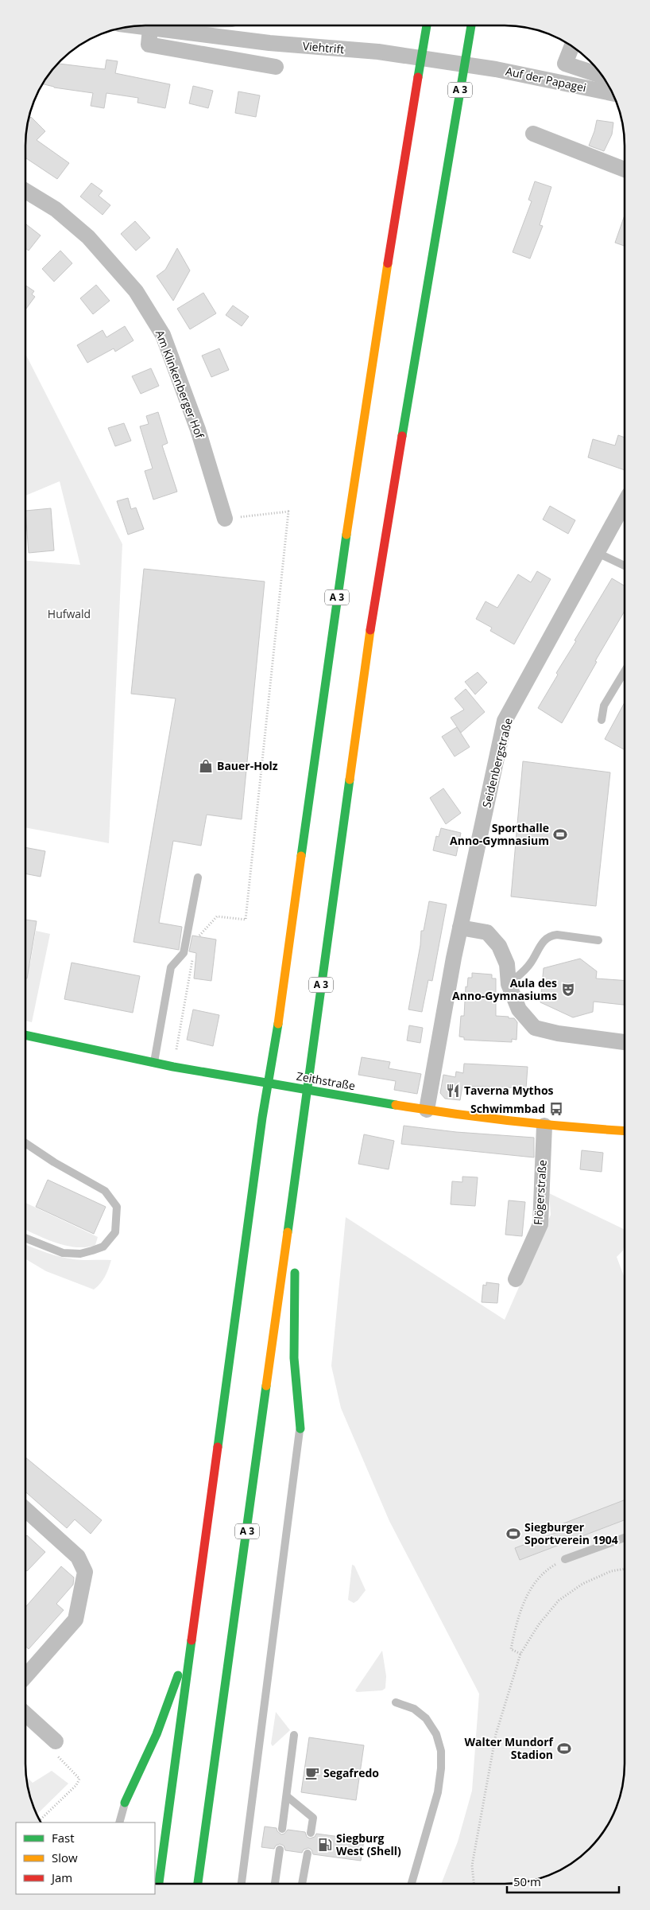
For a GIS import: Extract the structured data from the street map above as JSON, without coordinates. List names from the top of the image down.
{
  "streets": {
    "main road": ["A 3", "Zeithstraße"],
    "street": [
      "Viehtrift",
      "Auf der Papagei",
      "Am Klinkenberger Hof",
      "Seidenbergstraße",
      "Flögerstraße"
    ]
  },
  "crossings": [
    ["Viehtrift", "Auf der Papagei"],
    ["Seidenbergstraße", "Zeithstraße"],
    ["Zeithstraße", "Flögerstraße"]
  ],
  "parks": ["Hufwald"],
  "places": {
    "shop": ["Bauer-Holz"],
    "sports": ["Sporthalle Anno-Gymnasium", "Siegburger Sportverein 1904", "Walter Mundorf Stadion"],
    "theatre": ["Aula des Anno-Gymnasiums"],
    "restaurant": ["Taverna Mythos"],
    "bus stop": ["Schwimmbad"],
    "cafe": ["Segafredo"],
    "fuel station": ["Siegburg West (Shell)"]
  },
  "legend": ["Fast", "Slow", "Jam"],
  "scale_bar": "50 m"
}
